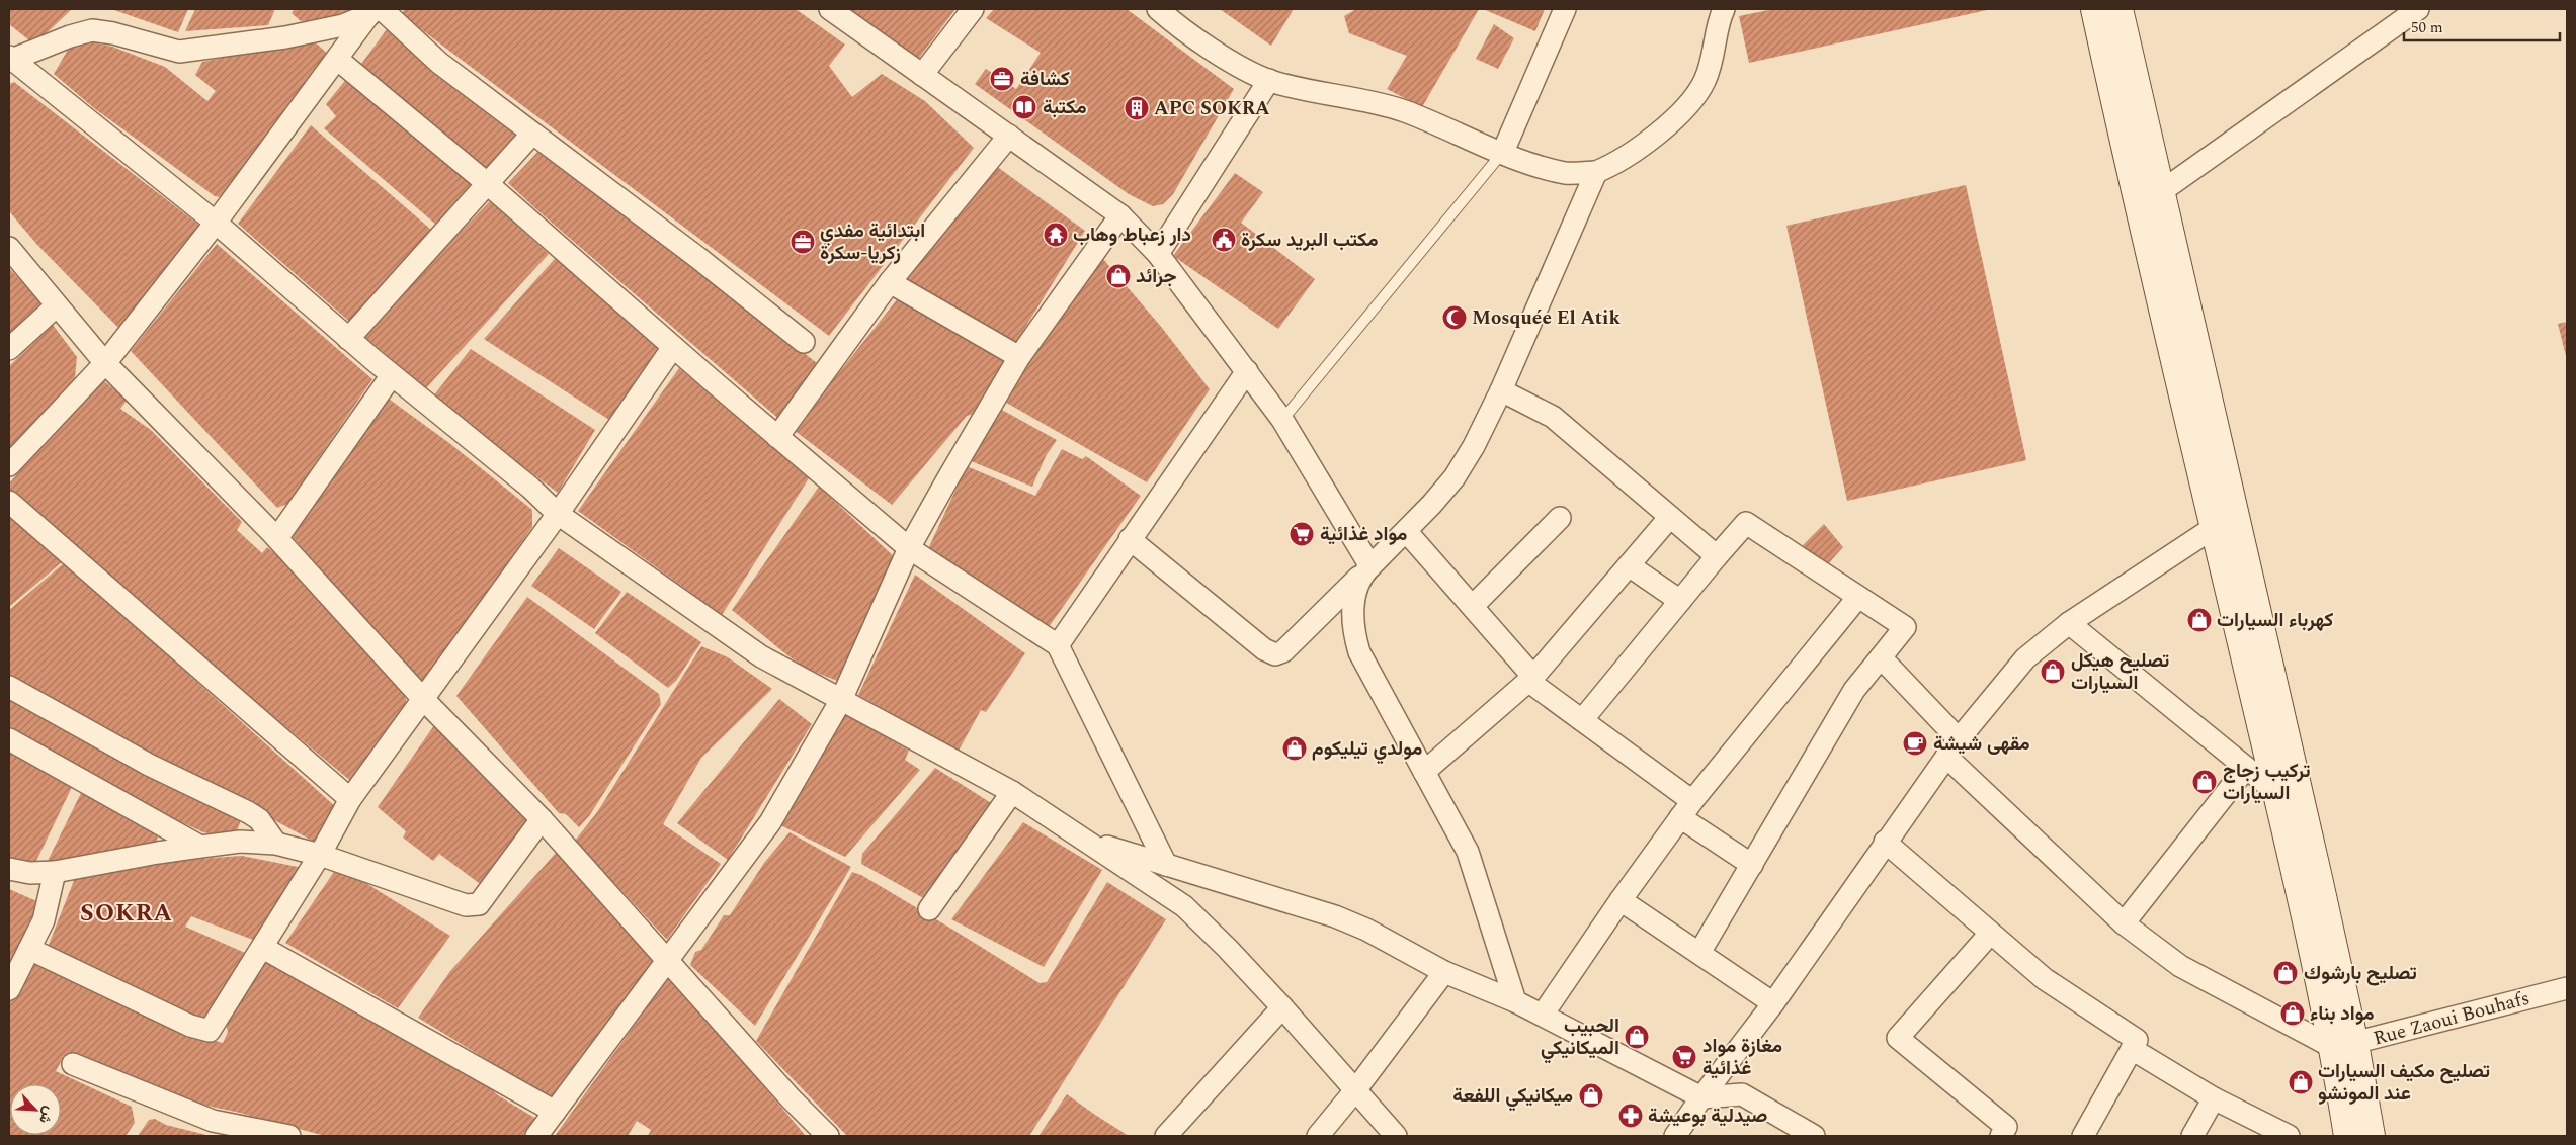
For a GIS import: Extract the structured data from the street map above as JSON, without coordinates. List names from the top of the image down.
{
  "streets": {
    "street": ["Rue Zaoui Bouhafs"]
  },
  "districts": ["SOKRA"],
  "places": {
    "office": ["كشافة", "ابتدائية مفدي زكريا-سكرة"],
    "library": ["مكتبة"],
    "building": ["APC SOKRA"],
    "temple": ["دار زعباط وهاب"],
    "public building": ["مكتب البريد سكرة"],
    "shop": [
      "جرائد",
      "كهرباء السيارات",
      "تصليح هيكل السيارات",
      "مولدي تيليكوم",
      "تركيب زجاج السيارات",
      "تصليح بارشوك",
      "مواد بناء",
      "الحبيب الميكانيكي",
      "تصليح مكيف السيارات عند المونشو",
      "ميكانيكي اللفعة"
    ],
    "mosque": ["Mosquée El Atik"],
    "supermarket": ["مواد غذائية", "مغازة مواد غذائية"],
    "cafe": ["مقهى شيشة"],
    "pharmacy": ["صيدلية بوعيشة"]
  },
  "scale_bar": "50 m",
  "north": "bottom right"
}
